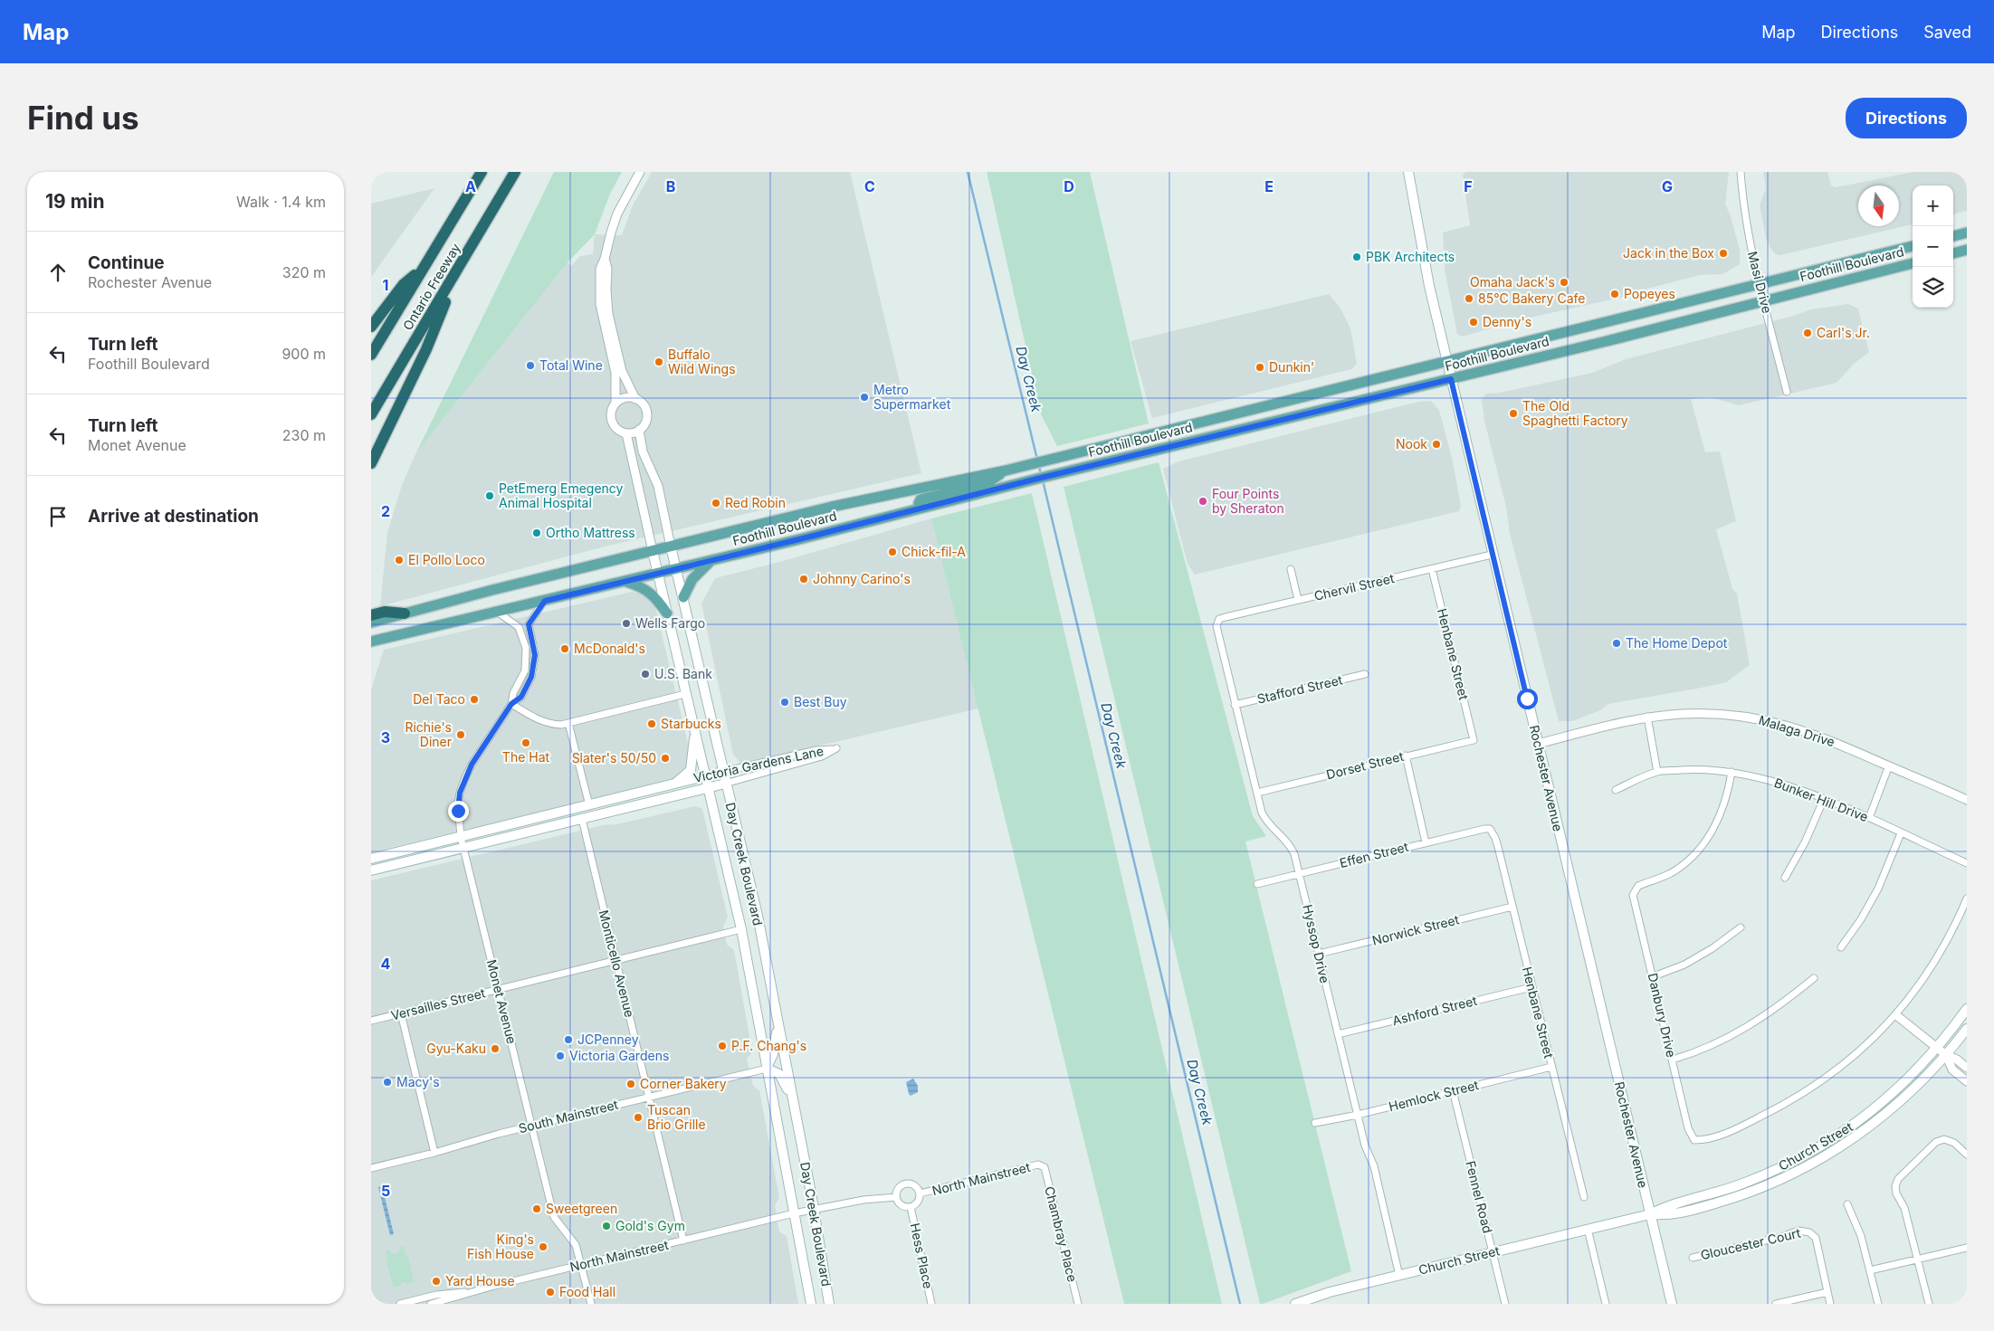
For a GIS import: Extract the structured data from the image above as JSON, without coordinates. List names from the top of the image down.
{
  "streets": {
    "highway": ["Ontario Freeway"],
    "main road": [
      "Foothill Boulevard",
      "Victoria Gardens Lane",
      "Rochester Avenue",
      "Day Creek Boulevard",
      "Church Street"
    ],
    "street": [
      "Masi Drive",
      "Chervil Street",
      "Henbane Street",
      "Stafford Street",
      "Malaga Drive",
      "Dorset Street",
      "Bunker Hill Drive",
      "Effen Street",
      "Norwick Street",
      "Hyssop Drive",
      "Monticello Avenue",
      "Monet Avenue",
      "Versailles Street",
      "Ashford Street",
      "Danbury Drive",
      "Hemlock Street",
      "South Mainstreet",
      "North Mainstreet",
      "Fennel Road",
      "Chambray Place",
      "Gloucester Court",
      "Hess Place"
    ]
  },
  "crossings": [
    ["Foothill Boulevard", "Masi Drive"],
    ["Foothill Boulevard", "Rochester Avenue"],
    ["Foothill Boulevard", "Day Creek Boulevard"],
    ["Foothill Boulevard", "Monet Avenue"],
    ["Chervil Street", "Henbane Street"],
    ["Chervil Street", "Rochester Avenue"],
    ["Chervil Street", "Hyssop Drive"],
    ["Henbane Street", "Dorset Street"],
    ["Henbane Street", "Effen Street"],
    ["Henbane Street", "Norwick Street"],
    ["Henbane Street", "Ashford Street"],
    ["Henbane Street", "Hemlock Street"],
    ["Stafford Street", "Hyssop Drive"],
    ["Malaga Drive", "Rochester Avenue"],
    ["Victoria Gardens Lane", "Day Creek Boulevard"],
    ["Victoria Gardens Lane", "Monticello Avenue"],
    ["Victoria Gardens Lane", "Monet Avenue"],
    ["Dorset Street", "Hyssop Drive"],
    ["Rochester Avenue", "Church Street"],
    ["Bunker Hill Drive", "Danbury Drive"],
    ["Effen Street", "Hyssop Drive"],
    ["Day Creek Boulevard", "Versailles Street"],
    ["Day Creek Boulevard", "South Mainstreet"],
    ["Day Creek Boulevard", "North Mainstreet"],
    ["Norwick Street", "Hyssop Drive"],
    ["Hyssop Drive", "Ashford Street"],
    ["Hyssop Drive", "Hemlock Street"],
    ["Hyssop Drive", "Church Street"],
    ["Monticello Avenue", "Versailles Street"],
    ["Monticello Avenue", "South Mainstreet"],
    ["Monticello Avenue", "North Mainstreet"],
    ["Monet Avenue", "Versailles Street"],
    ["Monet Avenue", "South Mainstreet"],
    ["Monet Avenue", "North Mainstreet"],
    ["Hemlock Street", "Fennel Road"],
    ["Church Street", "Fennel Road"],
    ["North Mainstreet", "Chambray Place"],
    ["North Mainstreet", "Hess Place"]
  ],
  "water": ["Day Creek"],
  "places": [
    "Jack in the Box",
    "PBK Architects",
    "Omaha Jack's",
    "Popeyes",
    "85°C Bakery Cafe",
    "Denny's",
    "Carl's Jr.",
    "Buffalo Wild Wings",
    "Total Wine",
    "Dunkin'",
    "Metro Supermarket",
    "The Old Spaghetti Factory",
    "Nook",
    "PetEmerg Emegency Animal Hospital",
    "Four Points by Sheraton",
    "Red Robin",
    "Ortho Mattress",
    "Chick-fil-A",
    "El Pollo Loco",
    "Johnny Carino's",
    "Wells Fargo",
    "The Home Depot",
    "McDonald's",
    "U.S. Bank",
    "Del Taco",
    "Best Buy",
    "Starbucks",
    "Richie's Diner",
    "The Hat",
    "Slater's 50/50",
    "JCPenney",
    "P.F. Chang's",
    "Gyu-Kaku",
    "Victoria Gardens",
    "Macy's",
    "Corner Bakery",
    "Tuscan Brio Grille",
    "Sweetgreen",
    "Gold's Gym",
    "King's Fish House",
    "Yard House",
    "Food Hall"
  ],
  "north": "bottom",
  "page": {
    "header": "Map",
    "nav": ["Map", "Directions", "Saved"],
    "buttons": "Directions",
    "title": "Find us",
    "heading": ["19 min", "Walk · 1.4 km"],
    "map_buttons": ["+", "−"],
    "list": [
      ["Continue", "Rochester Avenue", "320 m"],
      ["Turn left", "Foothill Boulevard", "900 m"],
      ["Turn left", "Monet Avenue", "230 m"],
      "Arrive at destination"
    ]
  },
  "grid": {
    "columns": [
      "A",
      "B",
      "C",
      "D",
      "E",
      "F",
      "G"
    ],
    "rows": [
      "1",
      "2",
      "3",
      "4",
      "5"
    ]
  }
}
